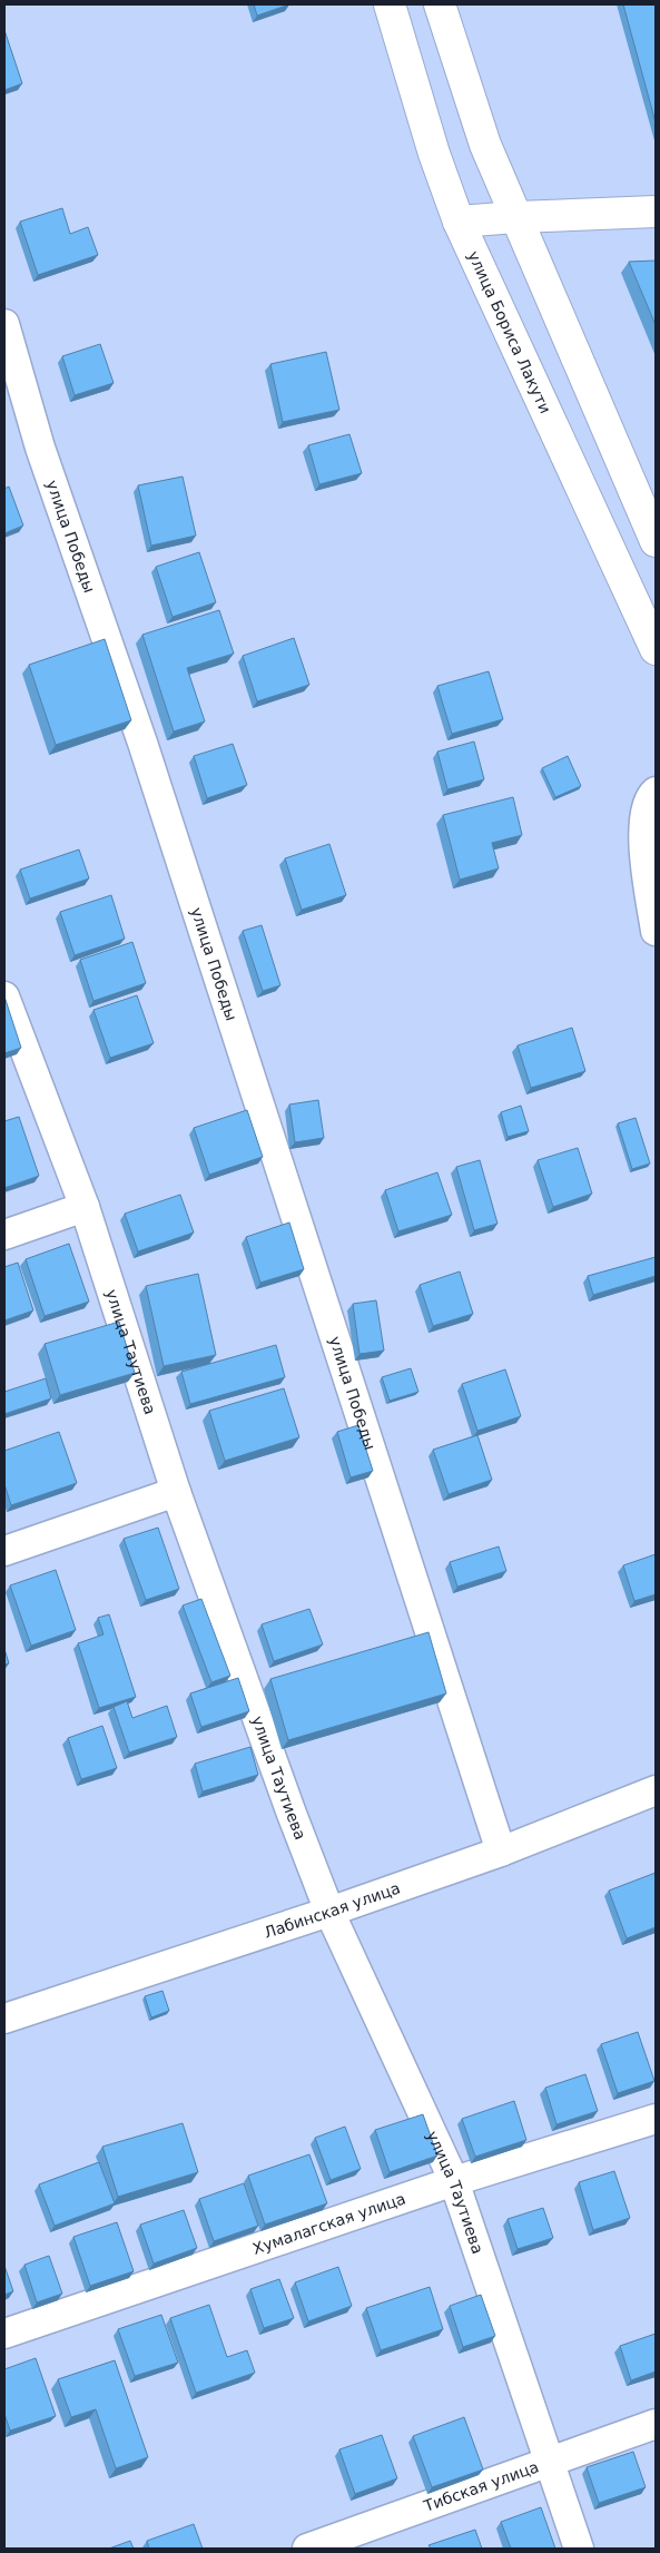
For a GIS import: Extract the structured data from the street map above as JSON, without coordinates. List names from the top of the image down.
{
  "streets": {
    "main road": ["улица Бориса Лакути"],
    "street": [
      "улица Победы",
      "улица Таутиева",
      "Лабинская улица",
      "Хумалагская улица",
      "Тибская улица"
    ]
  },
  "crossings": [
    ["улица Победы", "Лабинская улица"],
    ["улица Таутиева", "Лабинская улица"],
    ["улица Таутиева", "Хумалагская улица"],
    ["улица Таутиева", "Тибская улица"]
  ]
}
